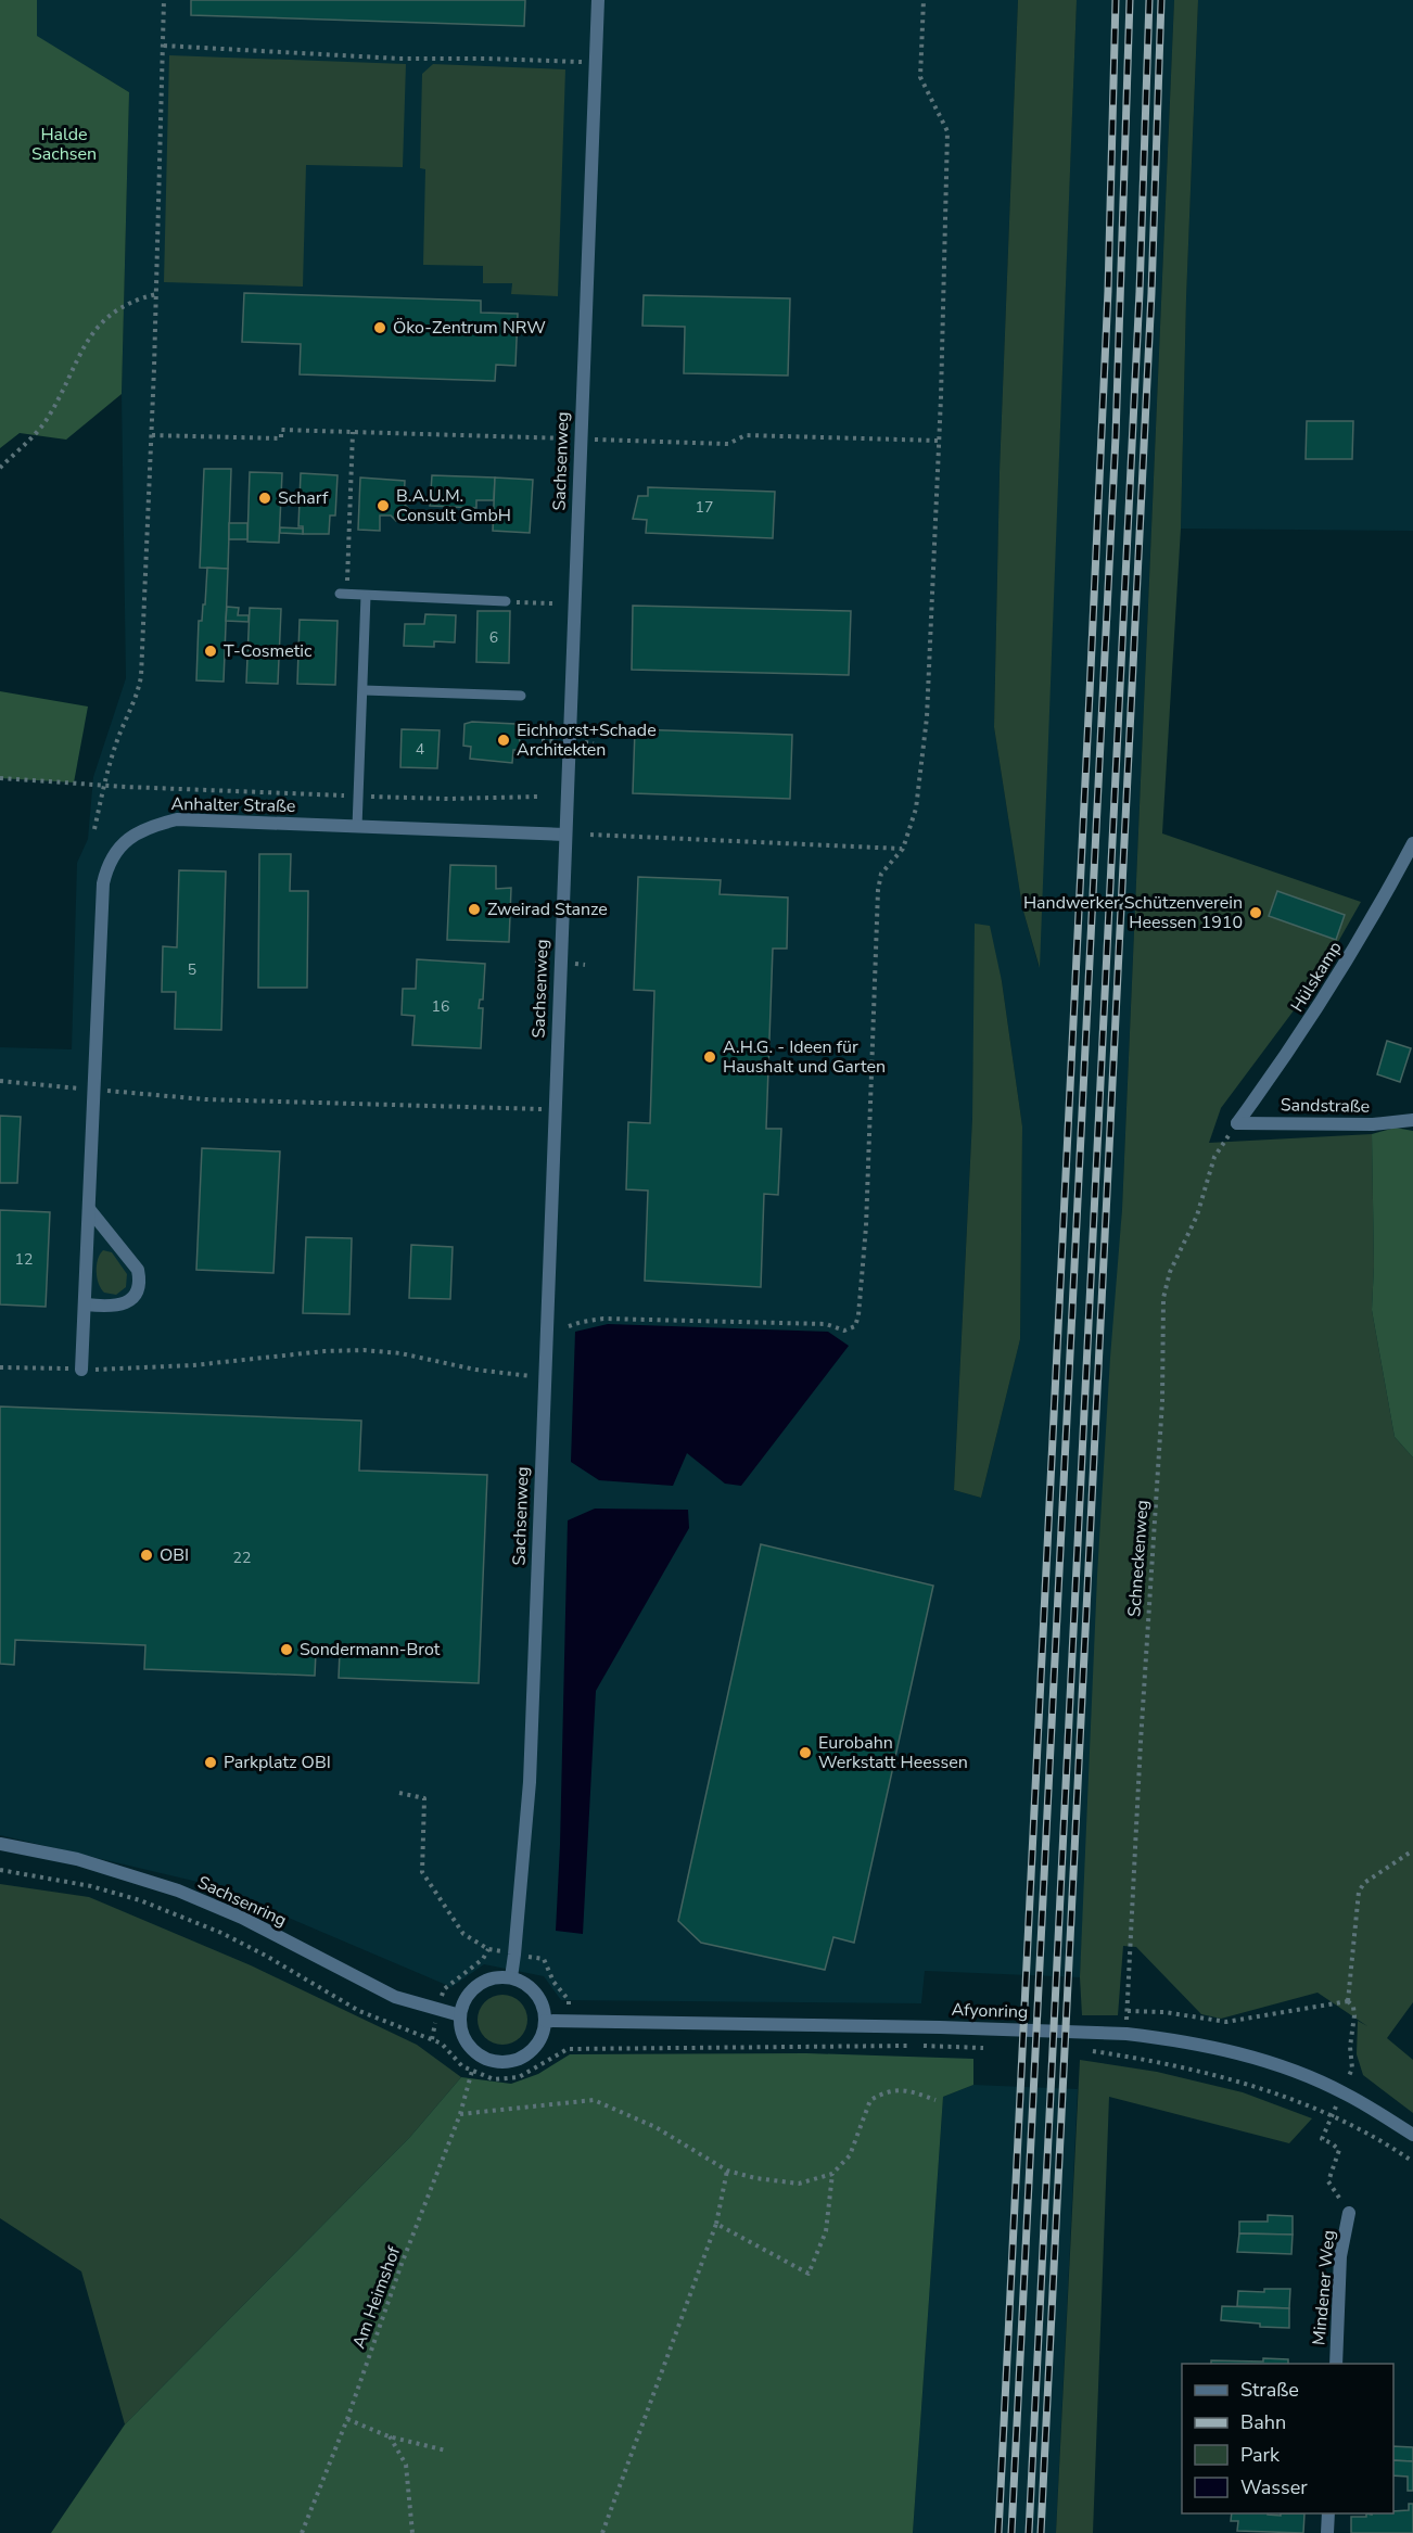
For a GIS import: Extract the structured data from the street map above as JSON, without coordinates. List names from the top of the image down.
{
  "streets": {
    "street": [
      "Sachsenweg",
      "Anhalter Straße",
      "Hülskamp",
      "Sandstraße",
      "Sachsenring",
      "Afyonring",
      "Mindener Weg"
    ],
    "path": ["Schneckenweg", "Am Heimshof"]
  },
  "crossings": [
    ["Sachsenweg", "Anhalter Straße"],
    ["Sachsenweg", "Sachsenring"],
    ["Sachsenweg", "Afyonring"],
    ["Hülskamp", "Sandstraße"],
    ["Hülskamp", "Schneckenweg"],
    ["Sandstraße", "Schneckenweg"],
    ["Schneckenweg", "Afyonring"],
    ["Sachsenring", "Afyonring"]
  ],
  "parks": ["Halde Sachsen"],
  "places": [
    "Öko-Zentrum NRW",
    "Scharf",
    "B.A.U.M. Consult GmbH",
    "T-Cosmetic",
    "Eichhorst+Schade Architekten",
    "Zweirad Stanze",
    "Handwerker Schützenverein Heessen 1910",
    "A.H.G. - Ideen für Haushalt und Garten",
    "OBI",
    "Sondermann-Brot",
    "Eurobahn Werkstatt Heessen",
    "Parkplatz OBI"
  ],
  "house_numbers": [
    "17",
    "6",
    "4",
    "5",
    "16",
    "12",
    "22"
  ],
  "legend": [
    "Straße",
    "Bahn",
    "Park",
    "Wasser"
  ]
}
